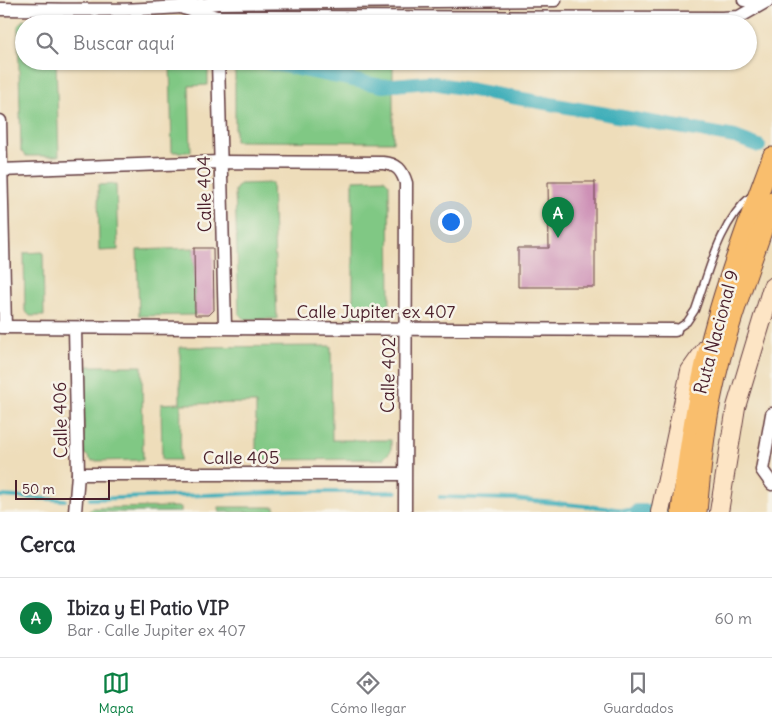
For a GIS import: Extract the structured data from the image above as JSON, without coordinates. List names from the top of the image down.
{
  "streets": {
    "main road": ["Ruta Nacional 9"],
    "street": [
      "Calle 404",
      "Calle Jupiter ex 407",
      "Calle 402",
      "Calle 406",
      "Calle 405"
    ]
  },
  "crossings": [
    ["Calle 404", "Calle Jupiter ex 407"],
    ["Calle 404", "Calle 402"],
    ["Calle Jupiter ex 407", "Calle 402"],
    ["Calle Jupiter ex 407", "Calle 406"],
    ["Calle 402", "Calle 405"],
    ["Calle 406", "Calle 405"]
  ],
  "scale_bar": "50 m",
  "page": {
    "search": "Buscar aquí",
    "pins": "A",
    "scale": "50 m",
    "heading": "Cerca",
    "list": [
      {
        "mark": "A",
        "name": "Ibiza y El Patio VIP",
        "note": "Bar · Calle Jupiter ex 407",
        "value": "60 m"
      }
    ],
    "nav": ["Mapa", "Cómo llegar", "Guardados"]
  }
}
